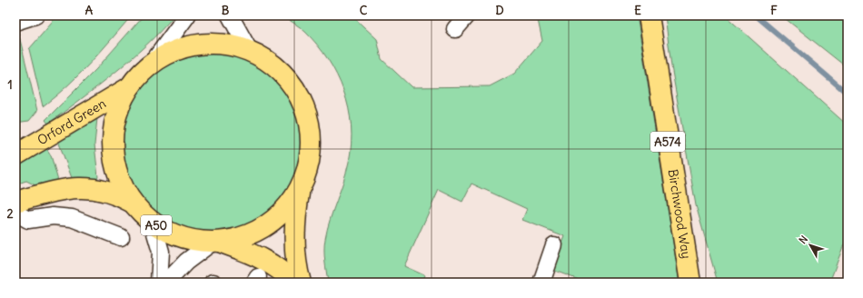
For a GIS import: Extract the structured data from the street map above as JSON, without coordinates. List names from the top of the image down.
{
  "streets": {
    "main road": [
      "Orford Green",
      "A574",
      "Birchwood Way",
      "A50"
    ]
  },
  "crossings": [
    ["Orford Green", "A50"]
  ],
  "north": "top left",
  "grid": {
    "columns": [
      "A",
      "B",
      "C",
      "D",
      "E",
      "F"
    ],
    "rows": ["1", "2"]
  }
}
